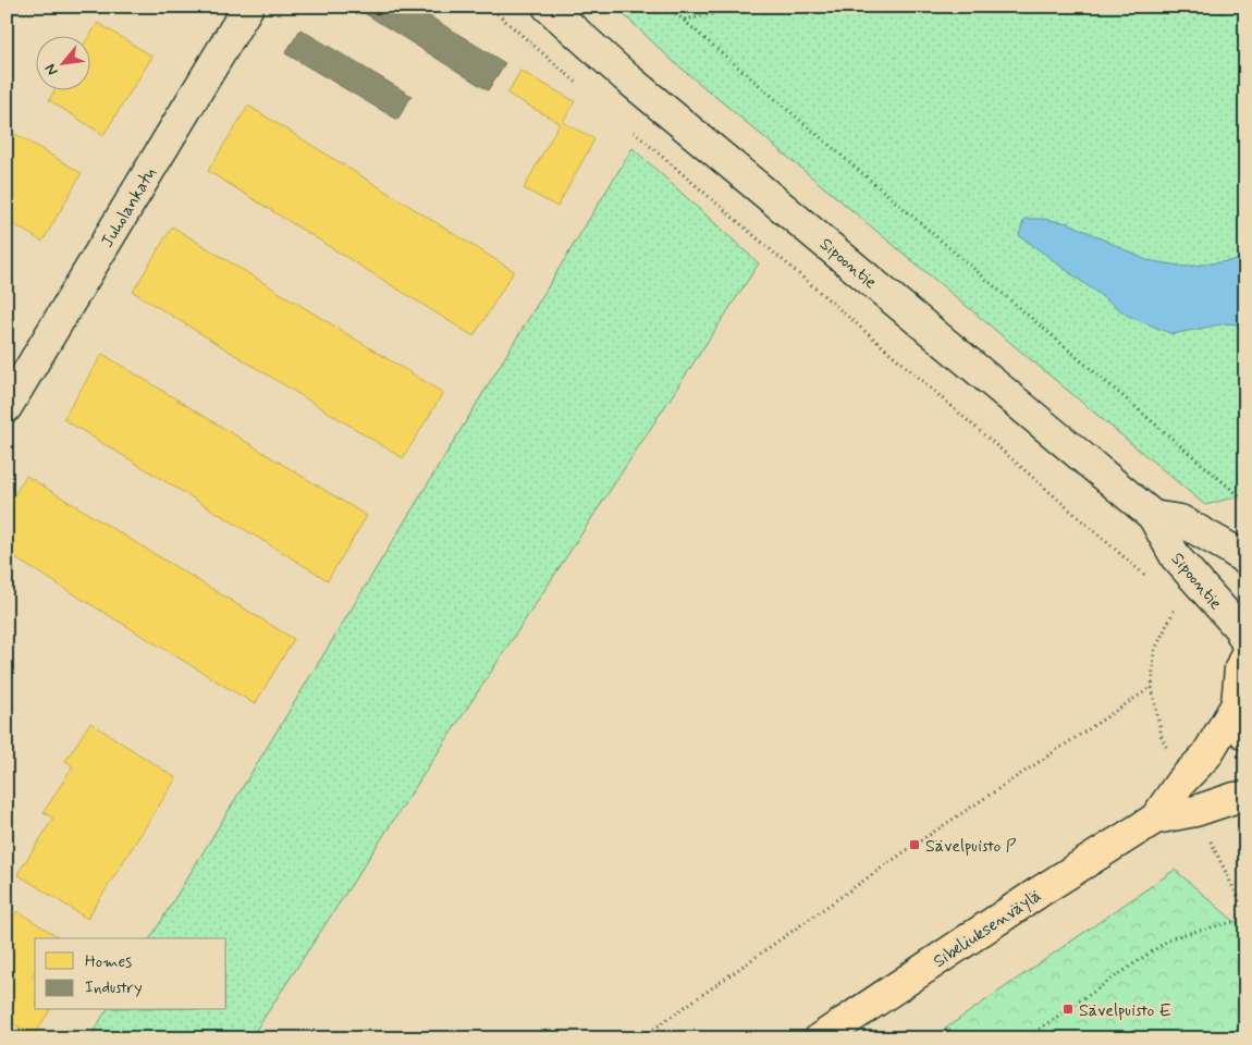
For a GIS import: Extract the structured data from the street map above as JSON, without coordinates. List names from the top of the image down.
{
  "streets": {
    "main road": ["Sibeliuksenväylä"],
    "street": ["Juholankatu", "Sipoontie"]
  },
  "places": {
    "transit": ["Sävelpuisto P", "Sävelpuisto E"]
  },
  "legend": ["Homes", "Industry"],
  "north": "bottom left"
}
